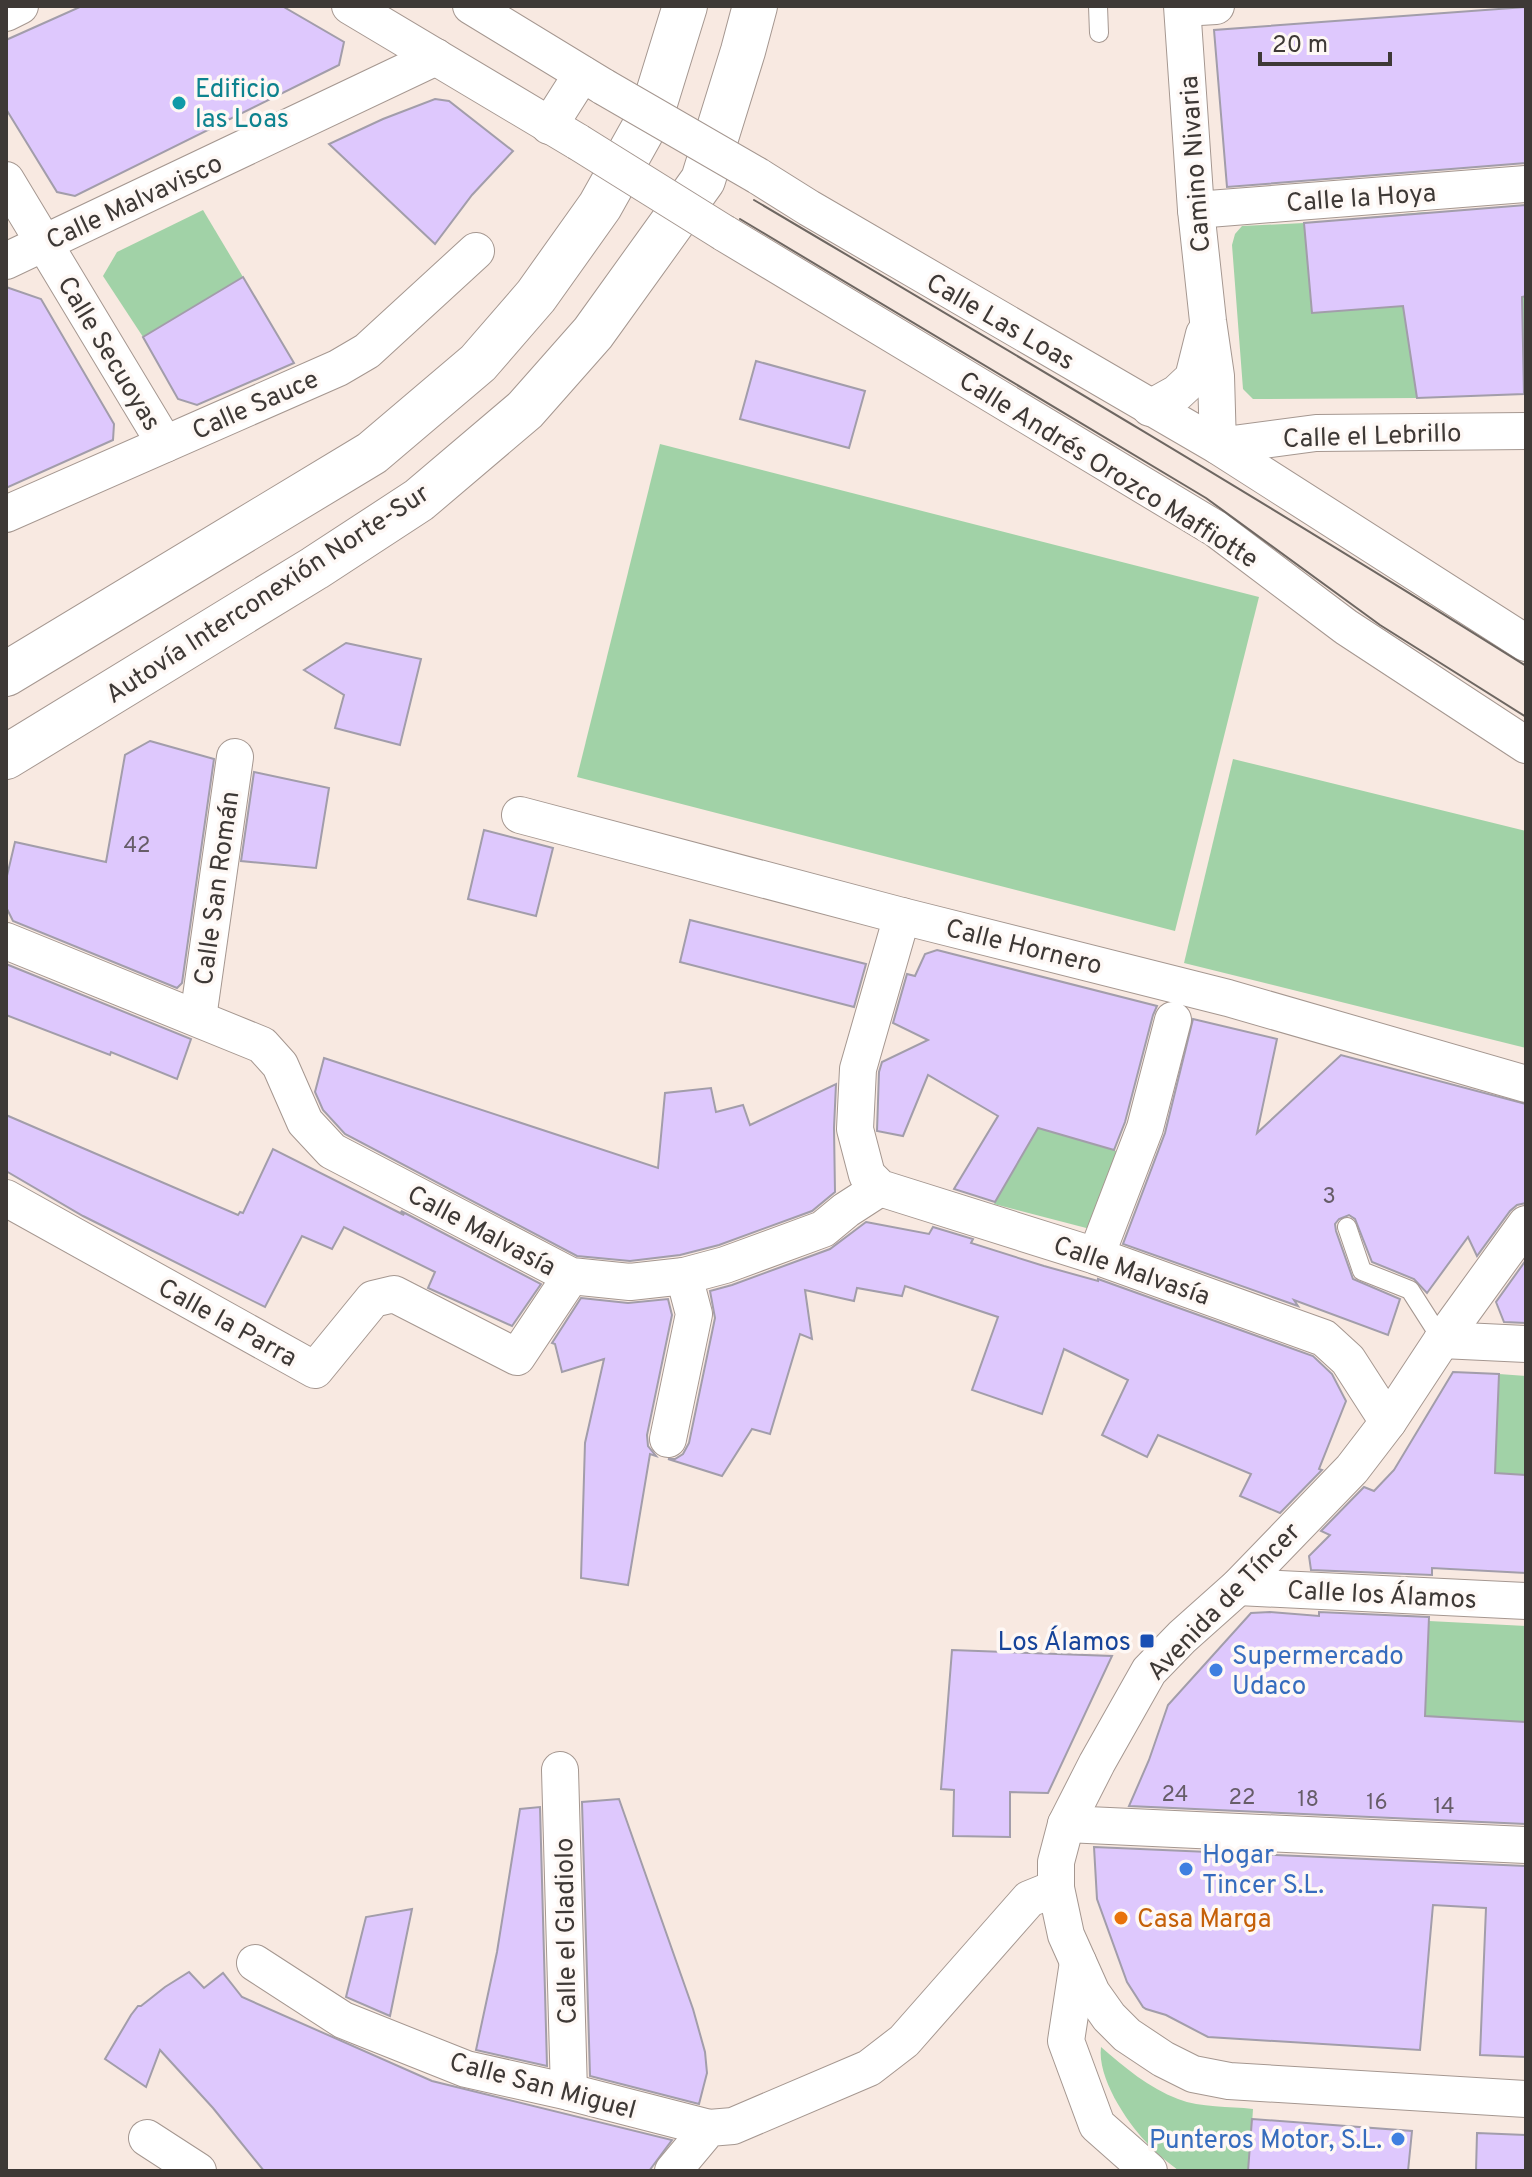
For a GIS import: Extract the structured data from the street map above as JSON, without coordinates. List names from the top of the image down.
{
  "streets": {
    "highway": ["Autovía Interconexión Norte-Sur"],
    "street": [
      "Camino Nivaria",
      "Calle la Hoya",
      "Calle Malvavisco",
      "Calle Las Loas",
      "Calle Secuoyas",
      "Calle Sauce",
      "Calle el Lebrillo",
      "Calle Andrés Orozco Maffiotte",
      "Calle San Román",
      "Calle Hornero",
      "Calle Malvasía",
      "Calle la Parra",
      "Calle los Álamos",
      "Avenida de Tíncer",
      "Calle el Gladiolo",
      "Calle San Miguel"
    ]
  },
  "crossings": [
    ["Camino Nivaria", "Calle la Hoya"],
    ["Camino Nivaria", "Calle Las Loas"],
    ["Camino Nivaria", "Calle el Lebrillo"],
    ["Calle Malvavisco", "Calle Secuoyas"],
    ["Calle Las Loas", "Calle el Lebrillo"],
    ["Calle Secuoyas", "Calle Sauce"],
    ["Calle San Román", "Calle Malvasía"],
    ["Calle Malvasía", "Calle la Parra"],
    ["Calle Malvasía", "Avenida de Tíncer"],
    ["Calle los Álamos", "Avenida de Tíncer"],
    ["Calle el Gladiolo", "Calle San Miguel"]
  ],
  "places": {
    "other": [
      "Edificio las Loas",
      "Supermercado Udaco",
      "Hogar Tincer S.L.",
      "Casa Marga",
      "Punteros Motor, S.L."
    ],
    "transit": ["Los Álamos"]
  },
  "house_numbers": [
    "42",
    "3",
    "24",
    "22",
    "18",
    "16",
    "14"
  ],
  "scale_bar": "20 m"
}
